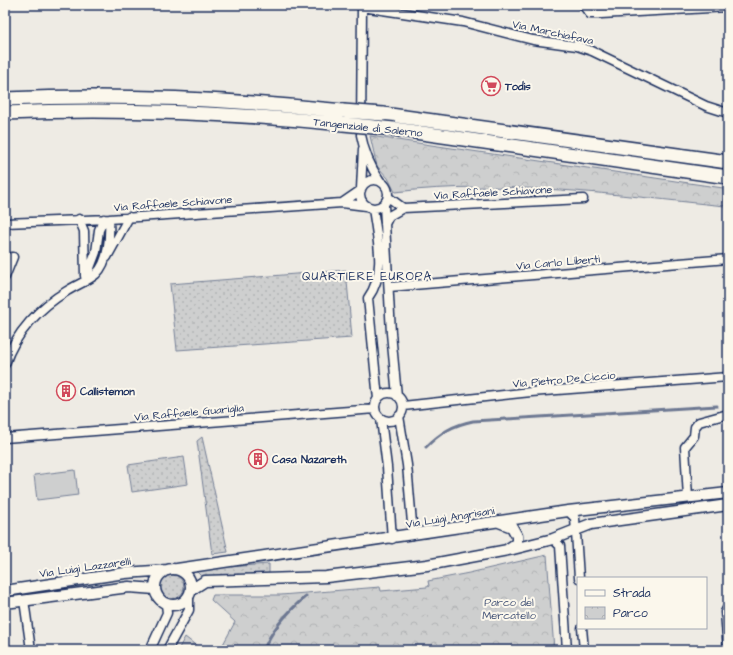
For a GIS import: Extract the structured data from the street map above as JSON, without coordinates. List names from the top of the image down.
{
  "streets": {
    "highway": ["Tangenziale di Salerno"],
    "street": [
      "Via Marchiafava",
      "Via Raffaele Schiavone",
      "Via Carlo Liberti",
      "Via Pietro De Ciccio",
      "Via Raffaele Guariglia",
      "Via Luigi Angrisani",
      "Via Luigi Lazzarelli"
    ]
  },
  "crossings": [
    ["Via Pietro De Ciccio", "Via Raffaele Guariglia"],
    ["Via Luigi Angrisani", "Via Luigi Lazzarelli"]
  ],
  "districts": ["QUARTIERE EUROPA"],
  "parks": ["Parco del Mercatello"],
  "places": {
    "supermarket": ["Todis"],
    "building": ["Callistemon", "Casa Nazareth"]
  },
  "legend": ["Strada", "Parco"]
}
